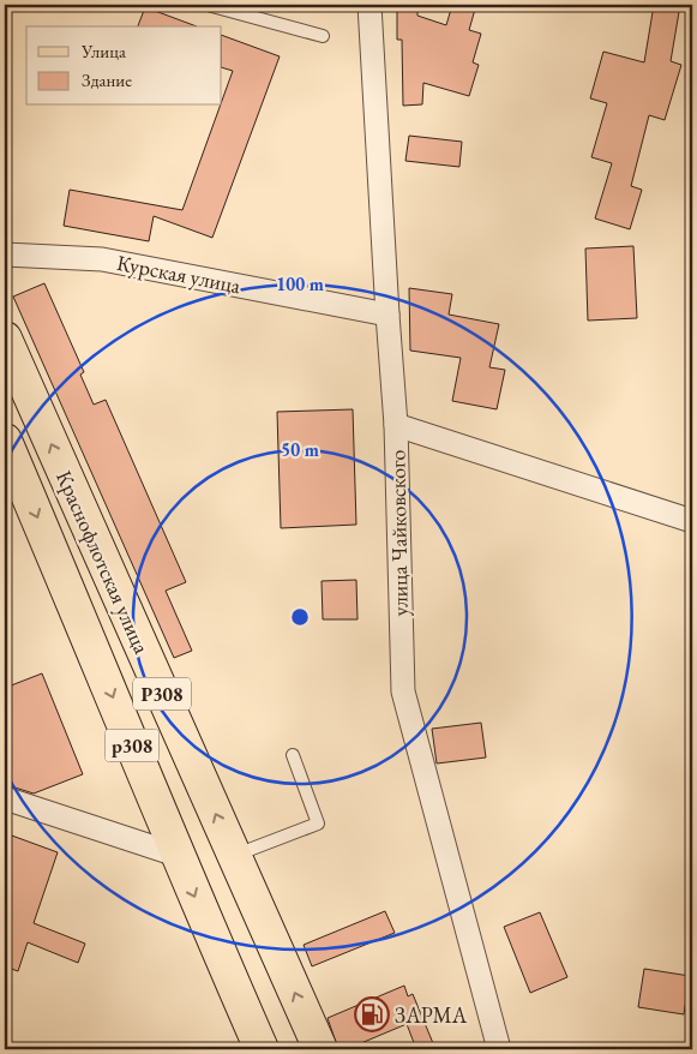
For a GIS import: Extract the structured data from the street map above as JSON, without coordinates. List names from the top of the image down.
{
  "streets": {
    "main road": ["Краснофлотская улица", "P308", "p308"],
    "street": ["Курская улица", "улица Чайковского"]
  },
  "crossings": [
    ["Курская улица", "улица Чайковского"]
  ],
  "places": {
    "fuel station": ["ЗАРМА"]
  },
  "legend": ["Улица", "Здание"],
  "rings": ["100 m", "50 m"]
}
